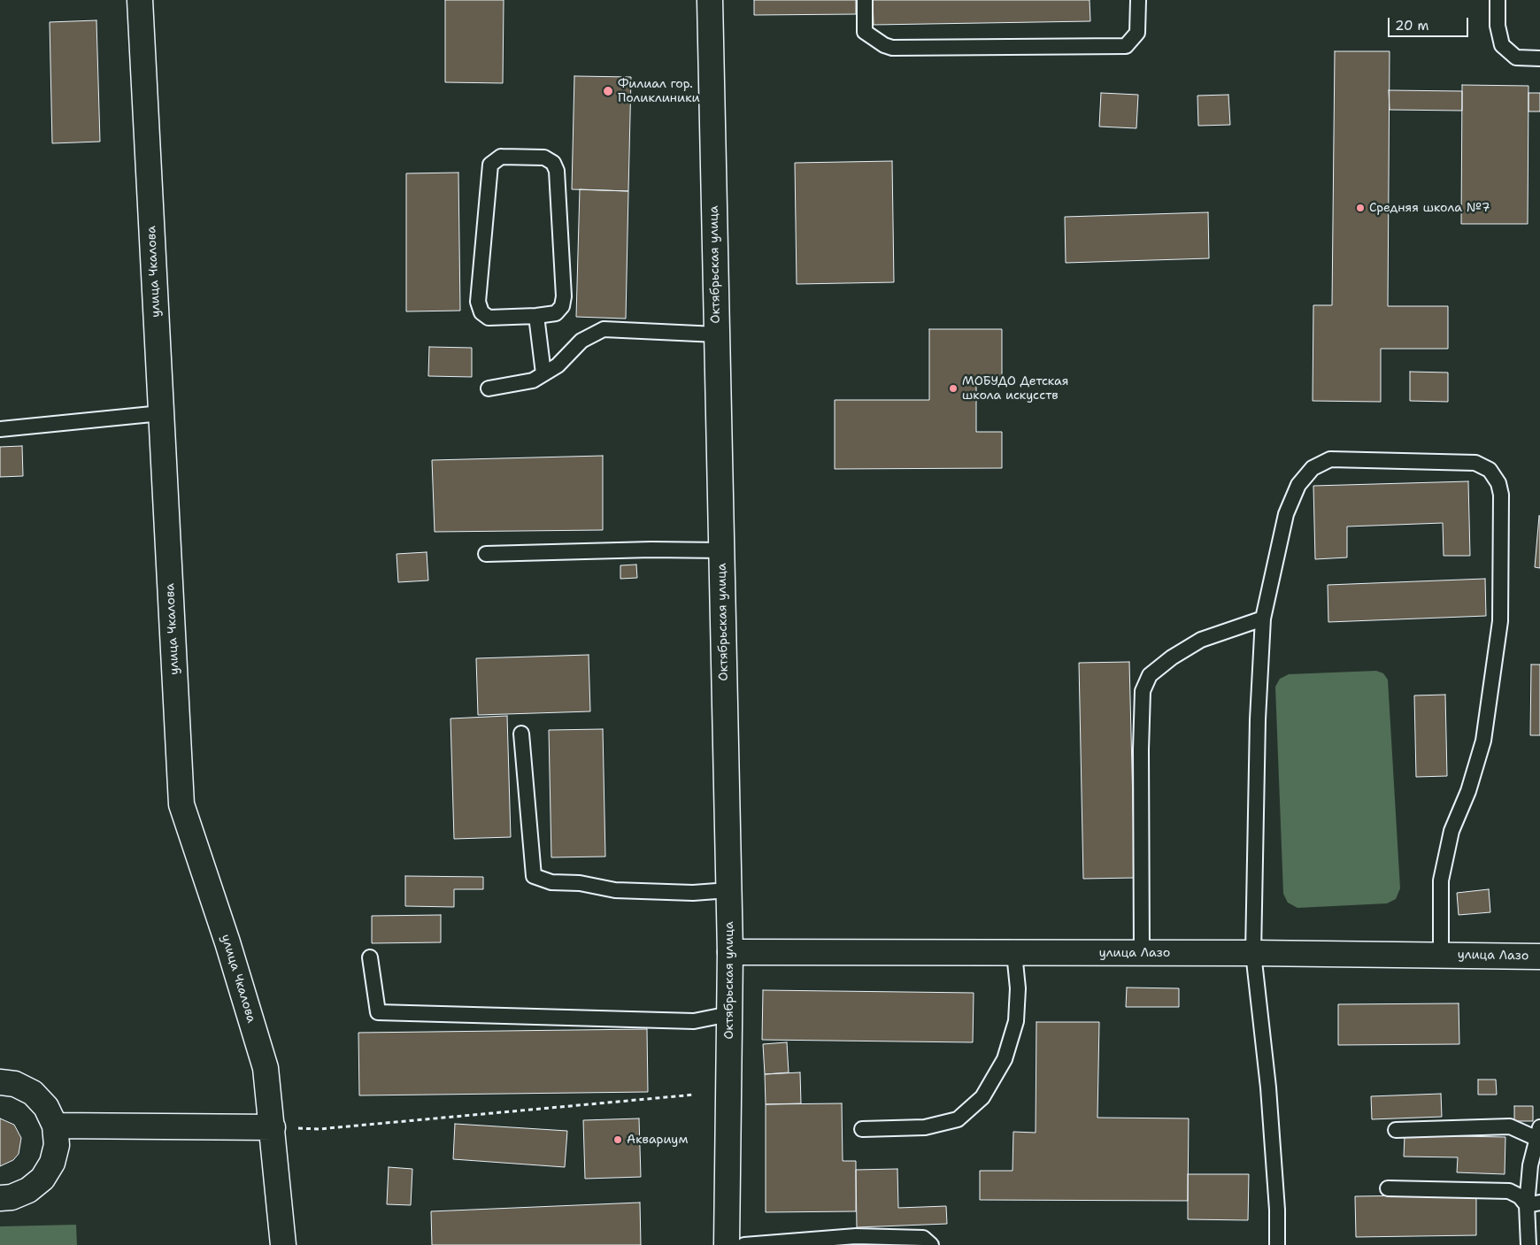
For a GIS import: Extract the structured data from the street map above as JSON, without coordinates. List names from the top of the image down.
{
  "streets": {
    "street": ["Октябрьская улица", "улица Чкалова", "улица Лазо"]
  },
  "crossings": [
    ["Октябрьская улица", "улица Лазо"]
  ],
  "places": [
    "Филиал гор. Поликлиники",
    "Средняя школа №7",
    "МОБУДО Детская школа искусcтв",
    "Аквариум"
  ],
  "scale_bar": "20 m"
}
